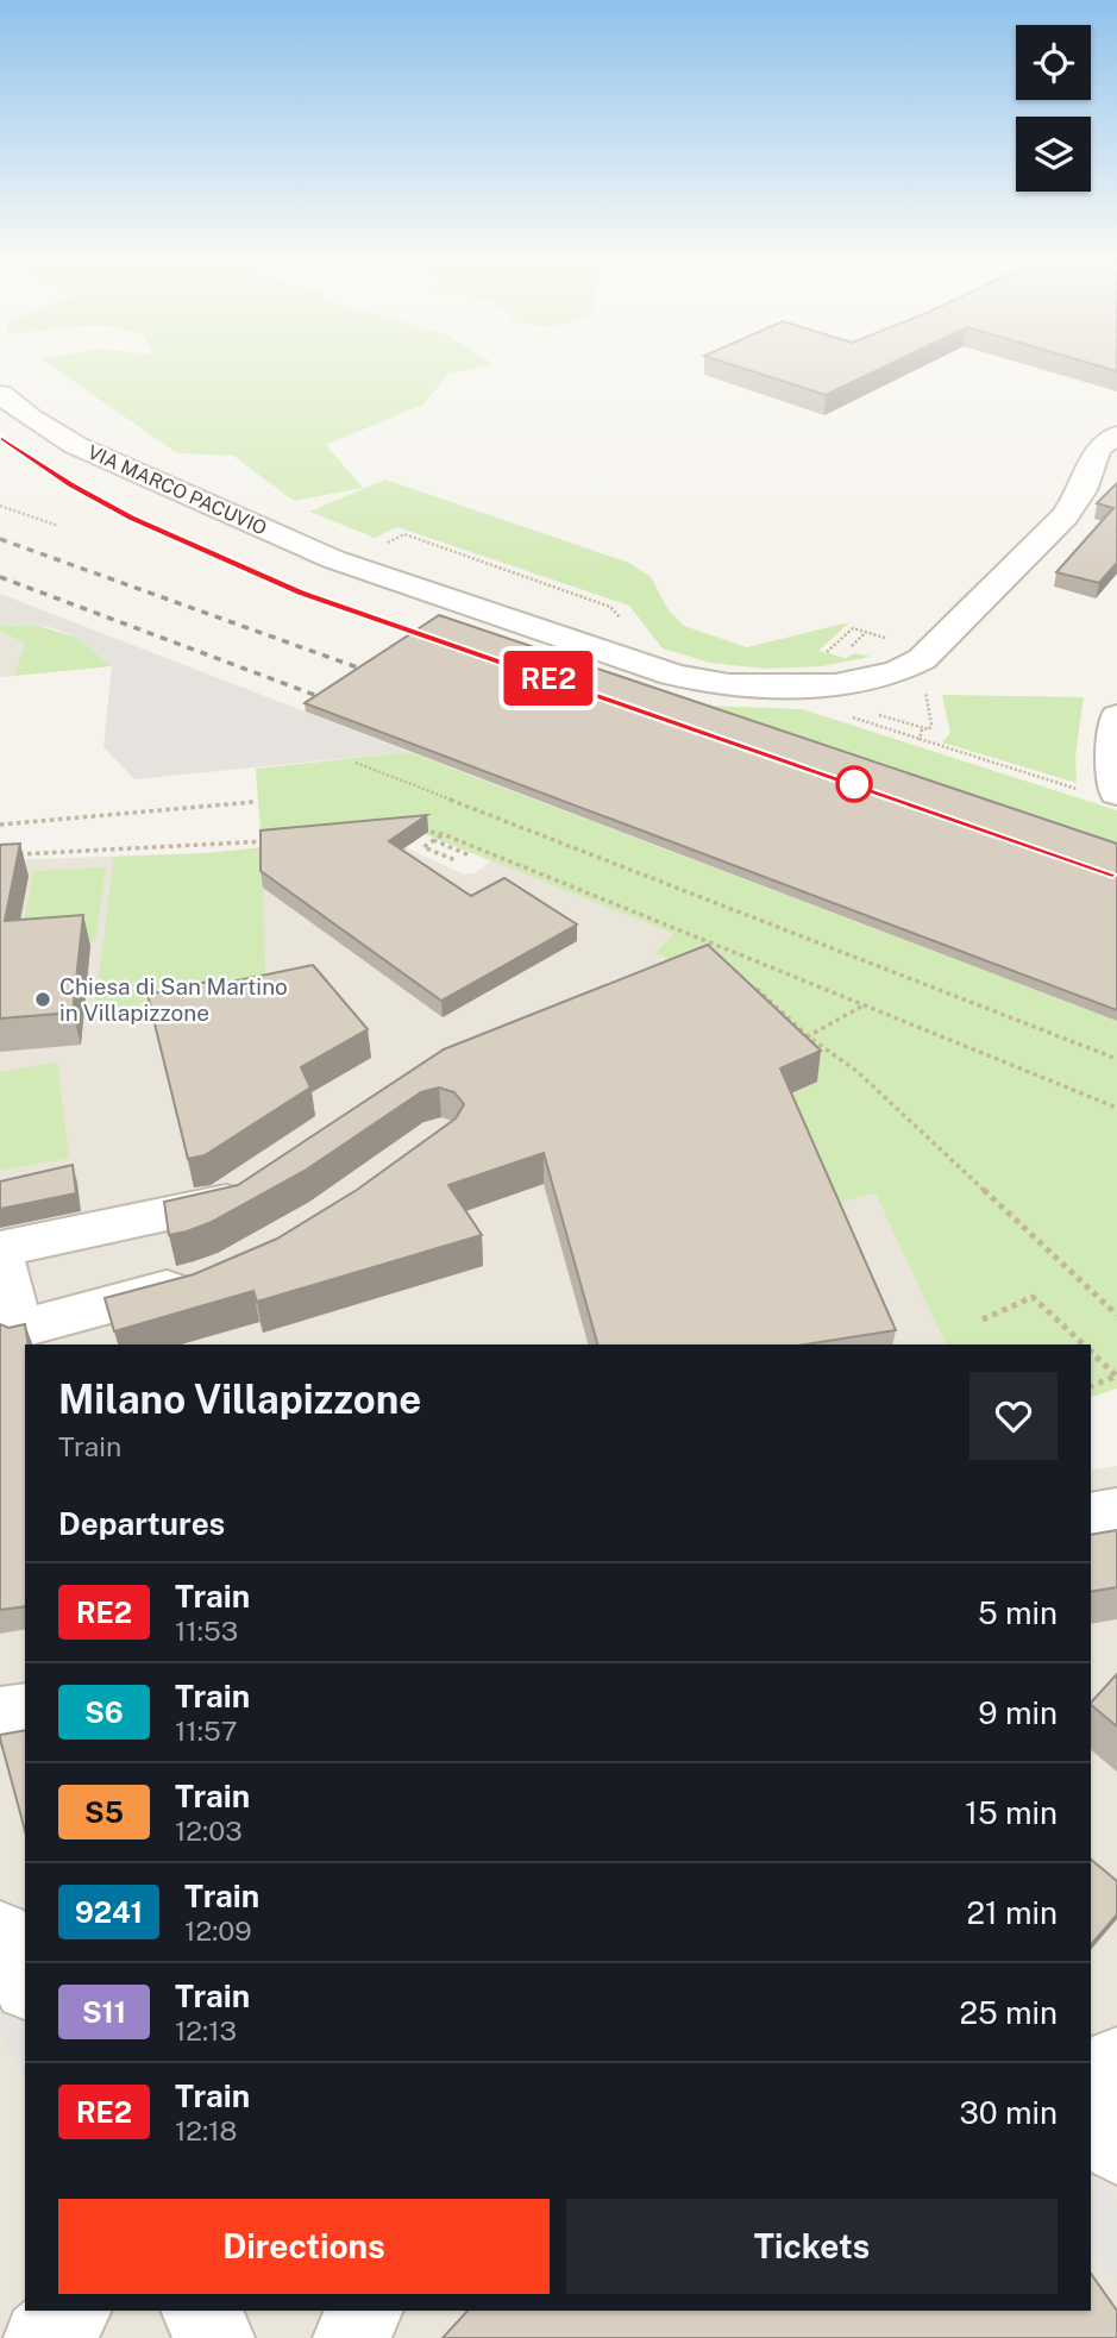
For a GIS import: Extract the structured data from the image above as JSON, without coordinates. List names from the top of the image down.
{
  "streets": {
    "street": ["VIA MARCO PACUVIO"]
  },
  "places": ["Chiesa di San Martino in Villapizzone"],
  "page": {
    "on_map": "RE2",
    "heading": [
      ["Milano Villapizzone", "Train"],
      "Departures"
    ],
    "list": [
      {
        "mark": "RE2",
        "name": "Train",
        "note": "11:53",
        "value": "5 min"
      },
      {
        "mark": "S6",
        "name": "Train",
        "note": "11:57",
        "value": "9 min"
      },
      {
        "mark": "S5",
        "name": "Train",
        "note": "12:03",
        "value": "15 min"
      },
      {
        "mark": "9241",
        "name": "Train",
        "note": "12:09",
        "value": "21 min"
      },
      {
        "mark": "S11",
        "name": "Train",
        "note": "12:13",
        "value": "25 min"
      },
      {
        "mark": "RE2",
        "name": "Train",
        "note": "12:18",
        "value": "30 min"
      }
    ],
    "buttons": ["Directions", "Tickets"]
  }
}
